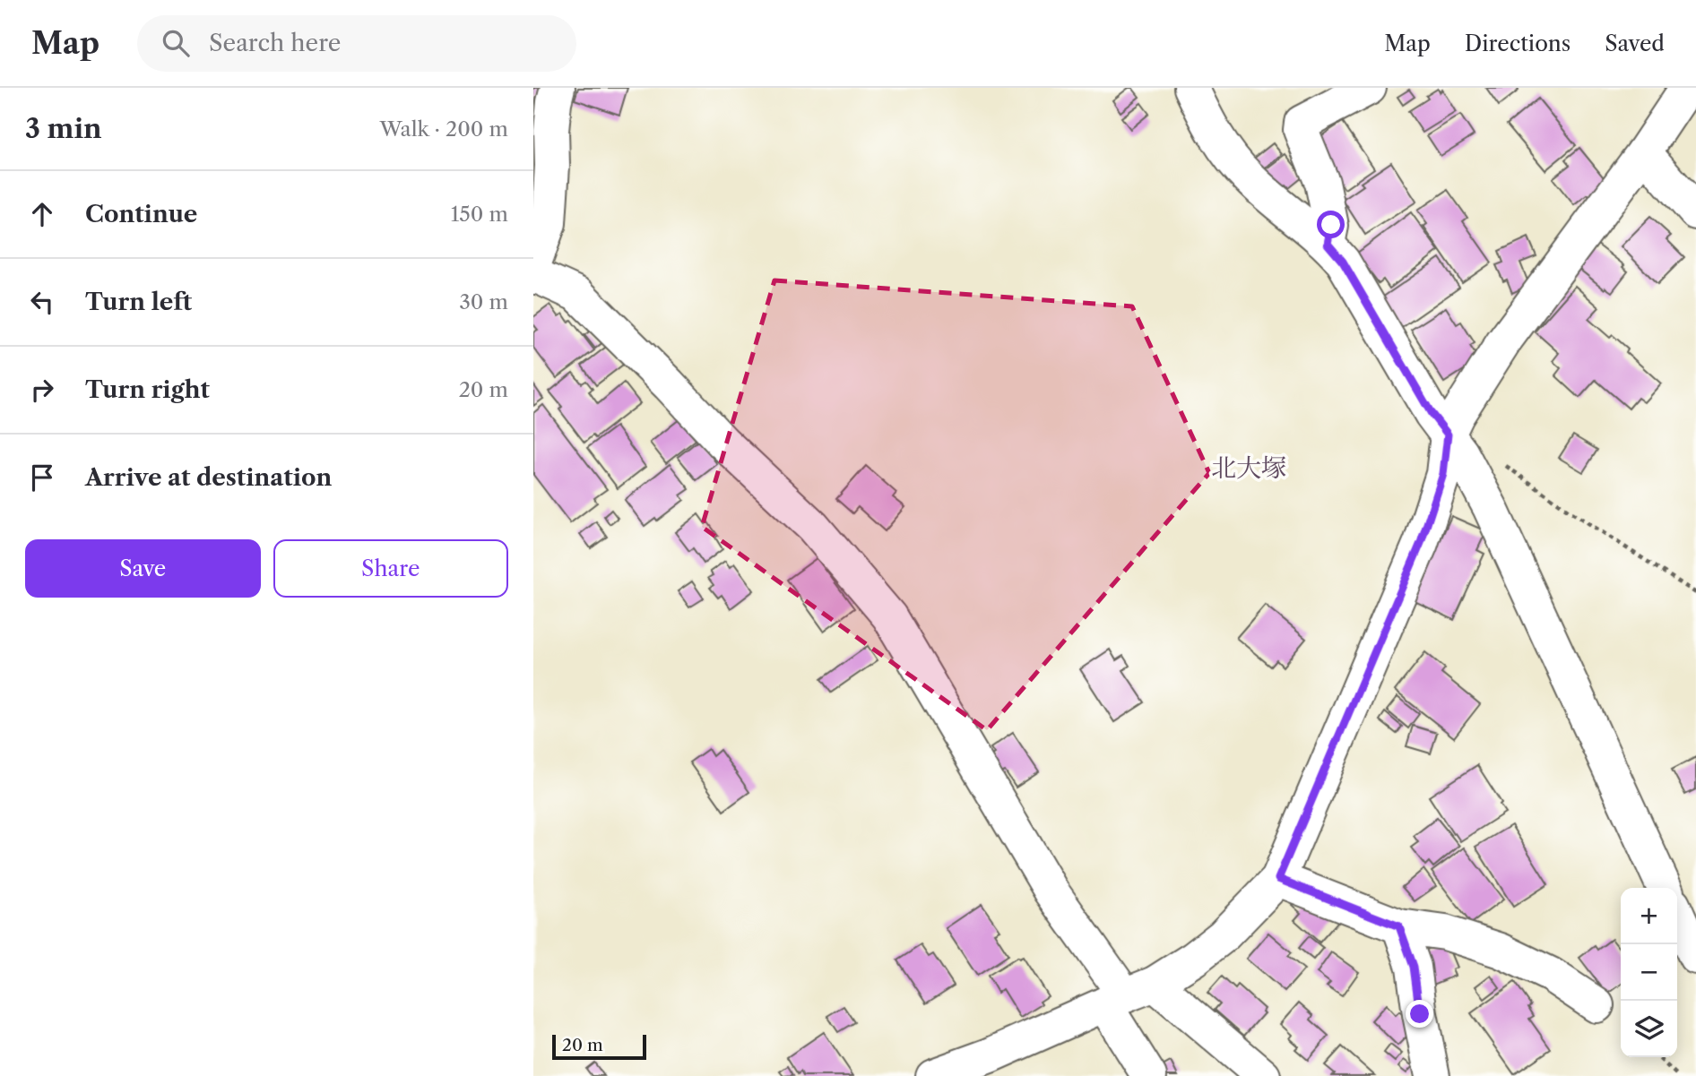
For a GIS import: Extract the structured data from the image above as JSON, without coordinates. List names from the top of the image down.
{
  "districts": ["北大塚"],
  "scale_bar": "20 m",
  "page": {
    "header": "Map",
    "search": "Search here",
    "nav": ["Map", "Directions", "Saved"],
    "heading": ["3 min", "Walk · 200 m"],
    "list": [
      ["Continue", "150 m"],
      ["Turn left", "30 m"],
      ["Turn right", "20 m"],
      "Arrive at destination"
    ],
    "buttons": ["Save", "Share"],
    "map_buttons": ["+", "−"],
    "scale": "20 m"
  }
}
